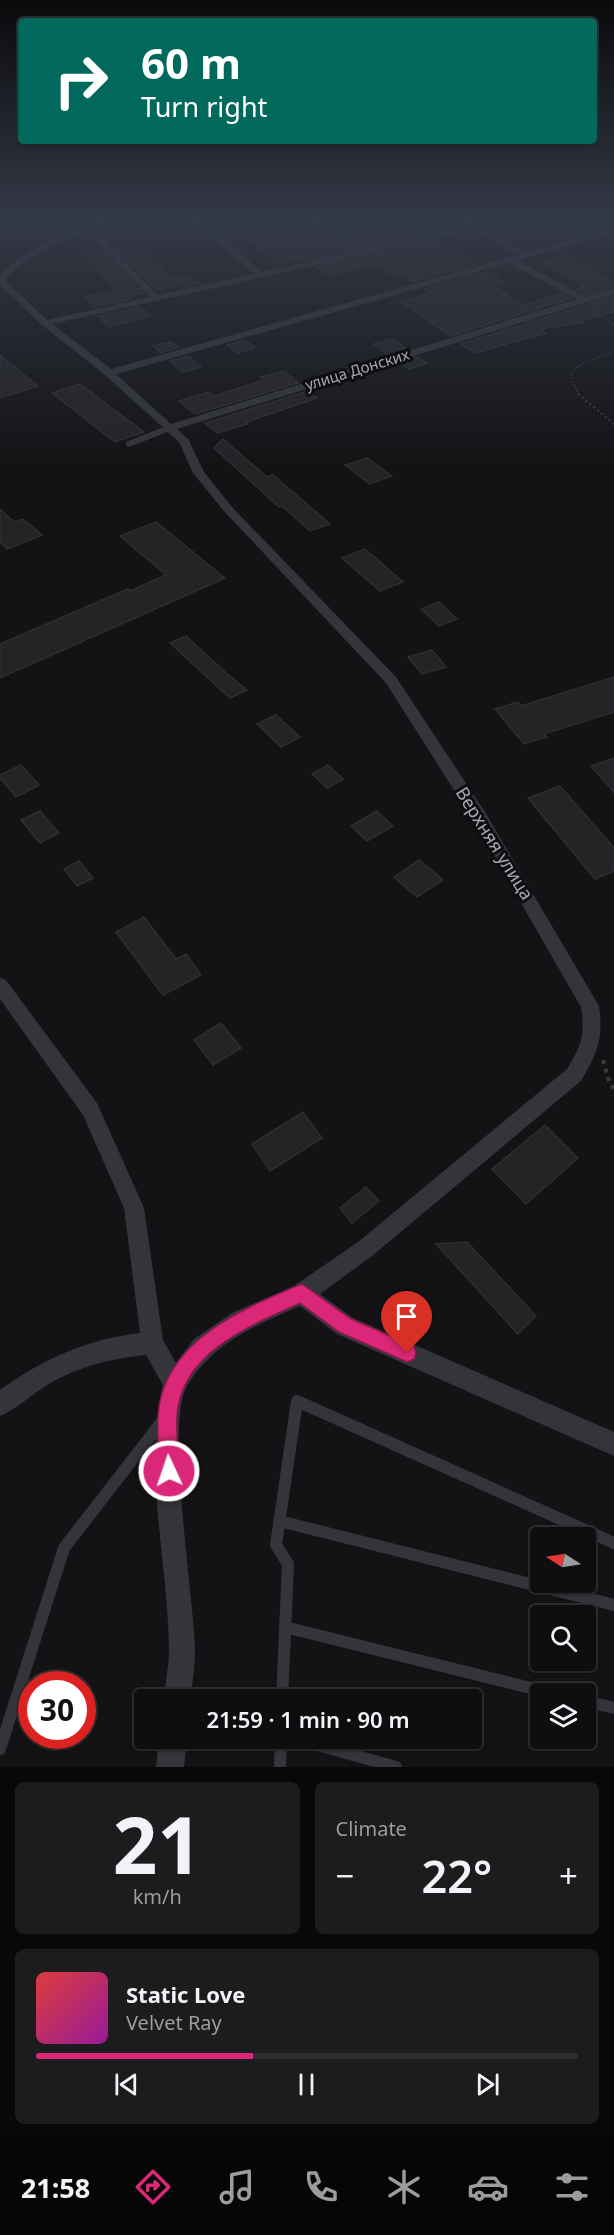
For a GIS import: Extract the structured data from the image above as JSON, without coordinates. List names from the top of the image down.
{
  "streets": {
    "street": ["улица Донских", "Верхняя улица"]
  },
  "crossings": [
    ["улица Донских", "Верхняя улица"]
  ],
  "north": "left",
  "page": {
    "turn": ["60 m", "Turn right"],
    "limit": "30",
    "trip": "21:59 · 1 min · 90 m",
    "tile": [
      ["21", "km/h"],
      "Climate"
    ],
    "heat": ["−", "22°", "+"],
    "song": ["Static Love", "Velvet Ray"],
    "tabs": "21:58"
  }
}
